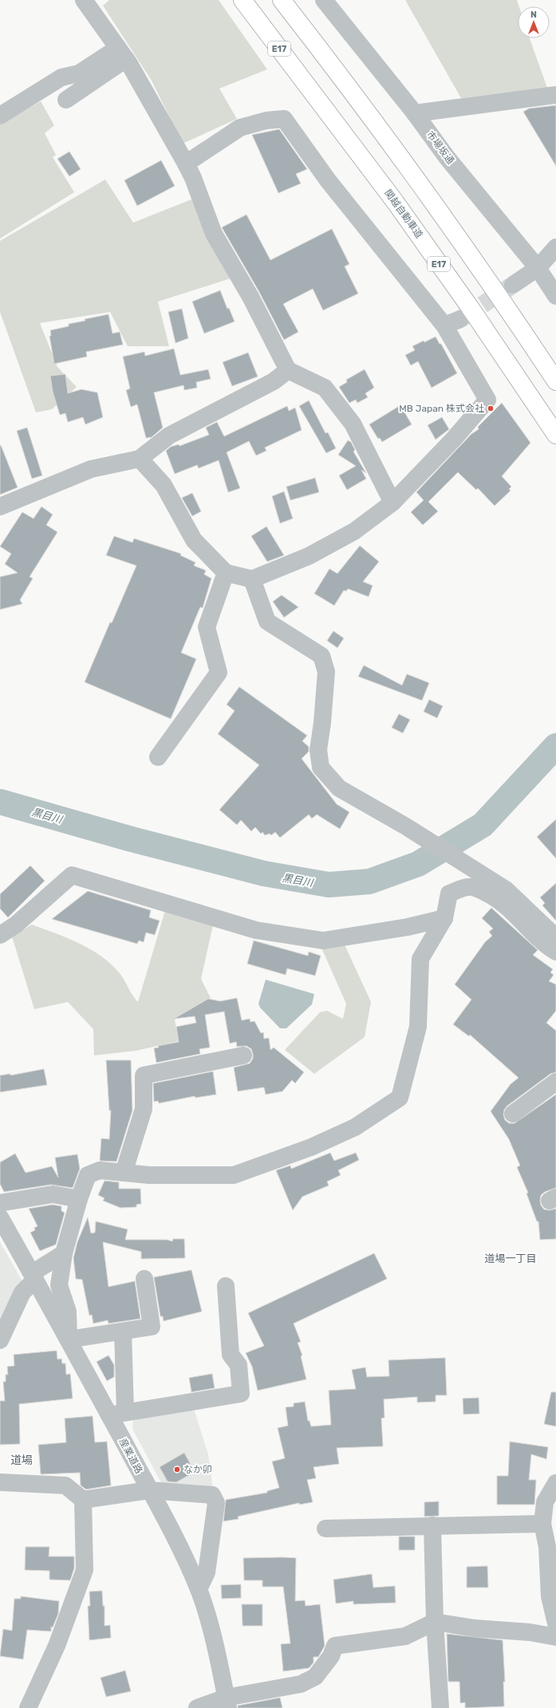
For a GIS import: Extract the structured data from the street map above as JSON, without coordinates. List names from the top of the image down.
{
  "streets": {
    "highway": ["E17", "関越自動車道"],
    "street": ["市場坂通", "産業道路"]
  },
  "districts": ["道場一丁目", "道場"],
  "water": ["黒目川"],
  "places": ["MB Japan 株式会社", "なか卯"],
  "north": "top"
}
